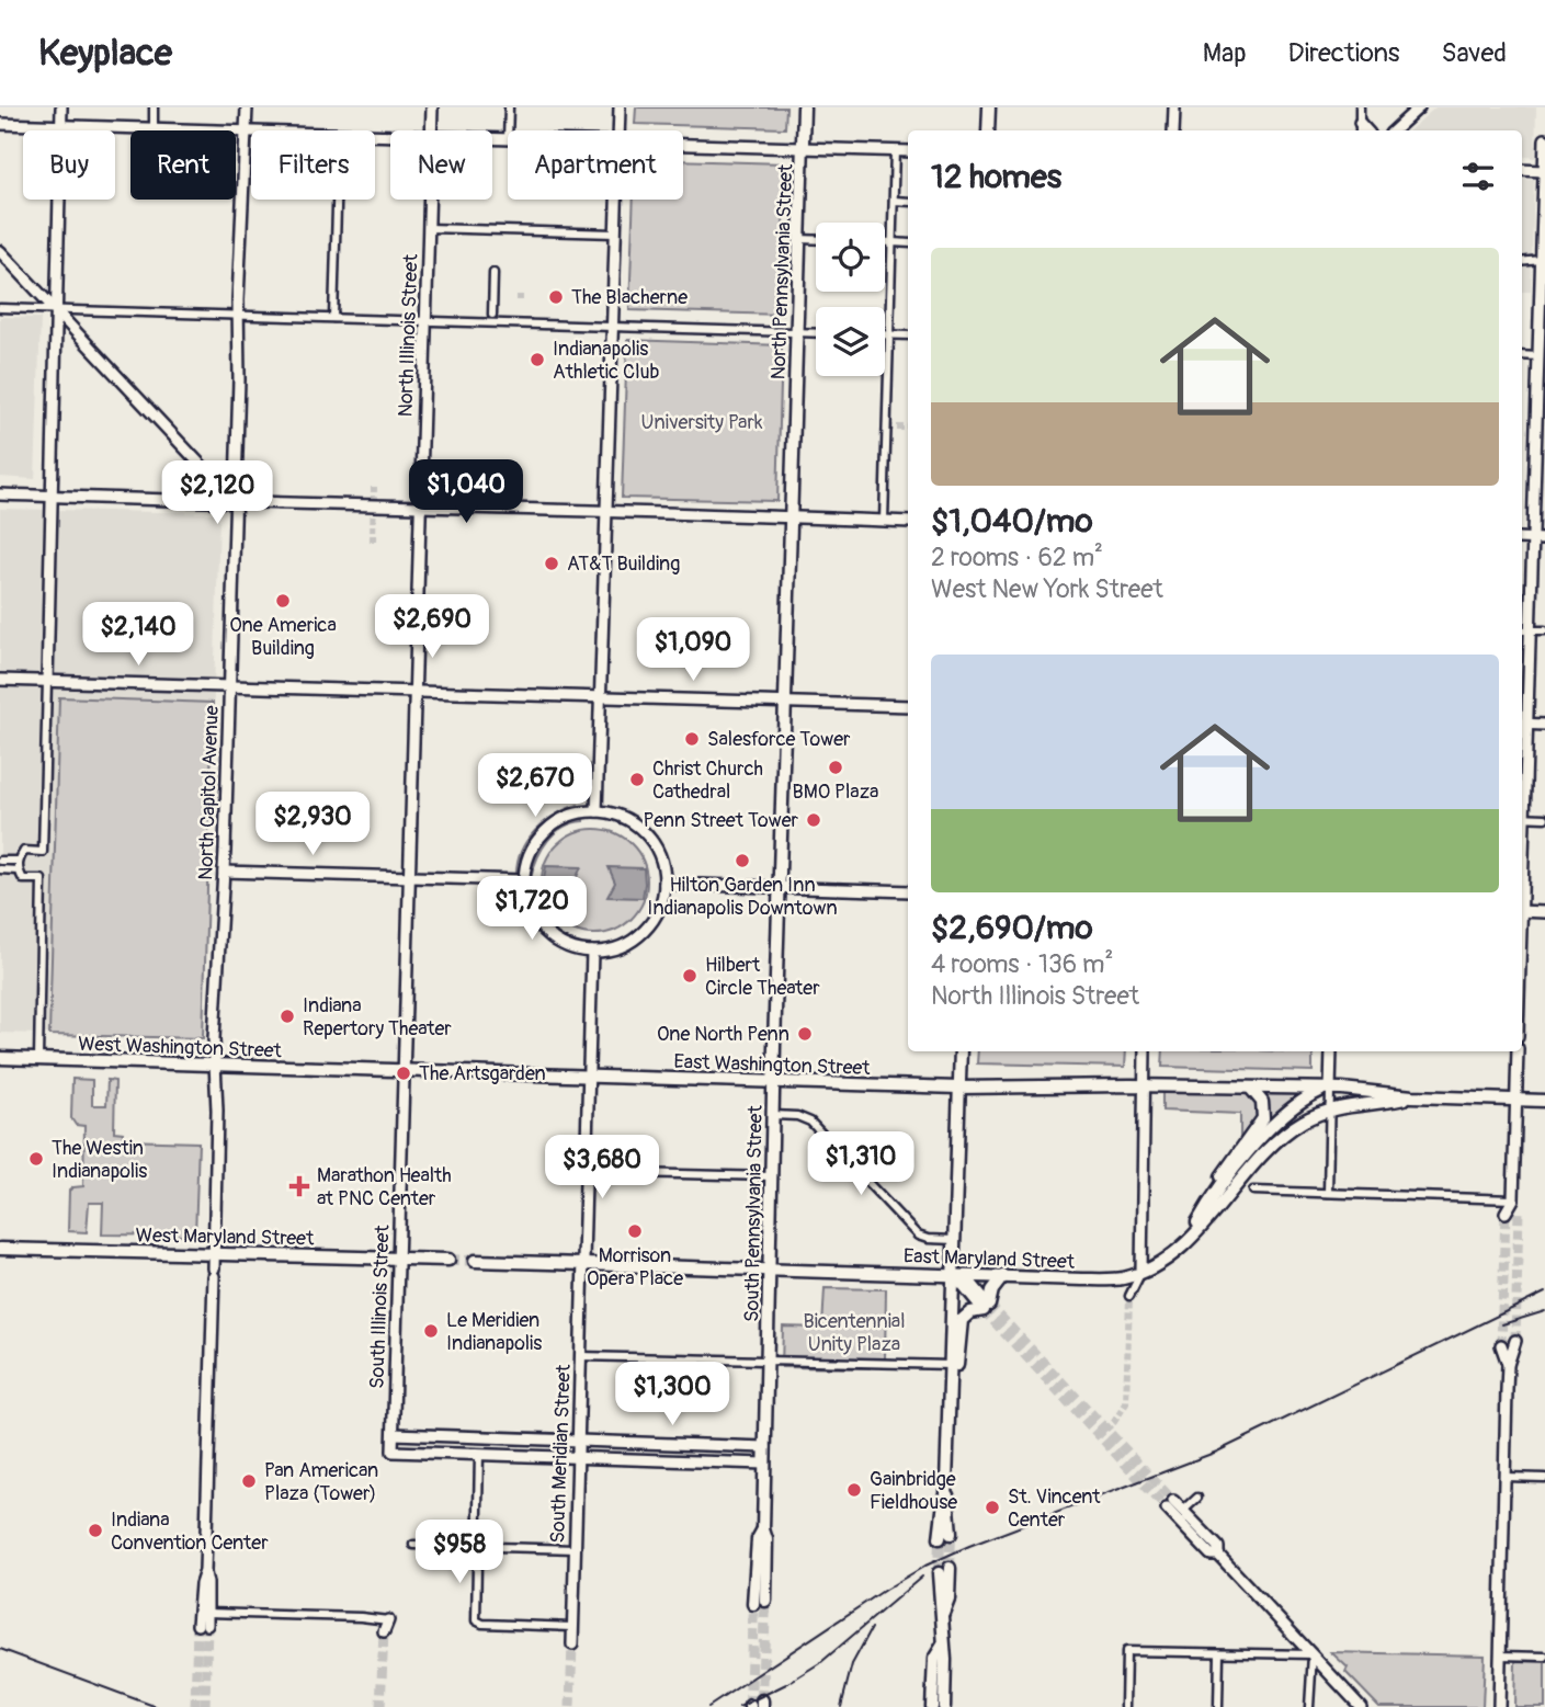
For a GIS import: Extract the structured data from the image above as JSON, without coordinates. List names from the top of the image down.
{
  "streets": {
    "main road": [
      "North Pennsylvania Street",
      "North Illinois Street",
      "North Capitol Avenue",
      "West Washington Street",
      "East Washington Street",
      "South Pennsylvania Street",
      "West Maryland Street",
      "East Maryland Street",
      "South Illinois Street",
      "South Meridian Street"
    ]
  },
  "crossings": [
    ["North Pennsylvania Street", "East Washington Street"],
    ["North Pennsylvania Street", "South Pennsylvania Street"],
    ["North Illinois Street", "West Washington Street"],
    ["North Illinois Street", "South Illinois Street"],
    ["North Capitol Avenue", "West Washington Street"],
    ["North Capitol Avenue", "West Maryland Street"],
    ["West Washington Street", "East Washington Street"],
    ["West Washington Street", "South Illinois Street"],
    ["West Washington Street", "South Meridian Street"],
    ["East Washington Street", "South Pennsylvania Street"],
    ["East Washington Street", "East Maryland Street"],
    ["East Washington Street", "South Meridian Street"],
    ["South Pennsylvania Street", "East Maryland Street"],
    ["West Maryland Street", "South Illinois Street"],
    ["East Maryland Street", "South Meridian Street"]
  ],
  "parks": ["University Park", "Bicentennial Unity Plaza"],
  "places": {
    "other": [
      "The Blacherne",
      "Indianapolis Athletic Club",
      "AT&T Building",
      "One America Building",
      "Salesforce Tower",
      "BMO Plaza",
      "Christ Church Cathedral",
      "Penn Street Tower",
      "Hilton Garden Inn Indianapolis Downtown",
      "Hilbert Circle Theater",
      "Indiana Repertory Theater",
      "One North Penn",
      "The Artsgarden",
      "The Westin Indianapolis",
      "Morrison Opera Place",
      "Le Meridien Indianapolis",
      "Pan American Plaza (Tower)",
      "Gainbridge Fieldhouse",
      "St. Vincent Center",
      "Indiana Convention Center"
    ],
    "health": ["Marathon Health at PNC Center"]
  },
  "page": {
    "header": "Keyplace",
    "nav": ["Map", "Directions", "Saved"],
    "chip": [
      "Buy",
      "Rent",
      "Filters",
      "New",
      "Apartment"
    ],
    "heading": "12 homes",
    "list": [
      {
        "name": "$1,040/mo",
        "note": "2 rooms · 62 m² · West New York Street"
      },
      {
        "name": "$2,690/mo",
        "note": "4 rooms · 136 m² · North Illinois Street"
      }
    ],
    "price": [
      "$1,040",
      "$2,120",
      "$2,690",
      "$2,140",
      "$1,090",
      "$2,670",
      "$2,930",
      "$1,720",
      "$1,310",
      "$3,680",
      "$1,300",
      "$958"
    ]
  }
}
